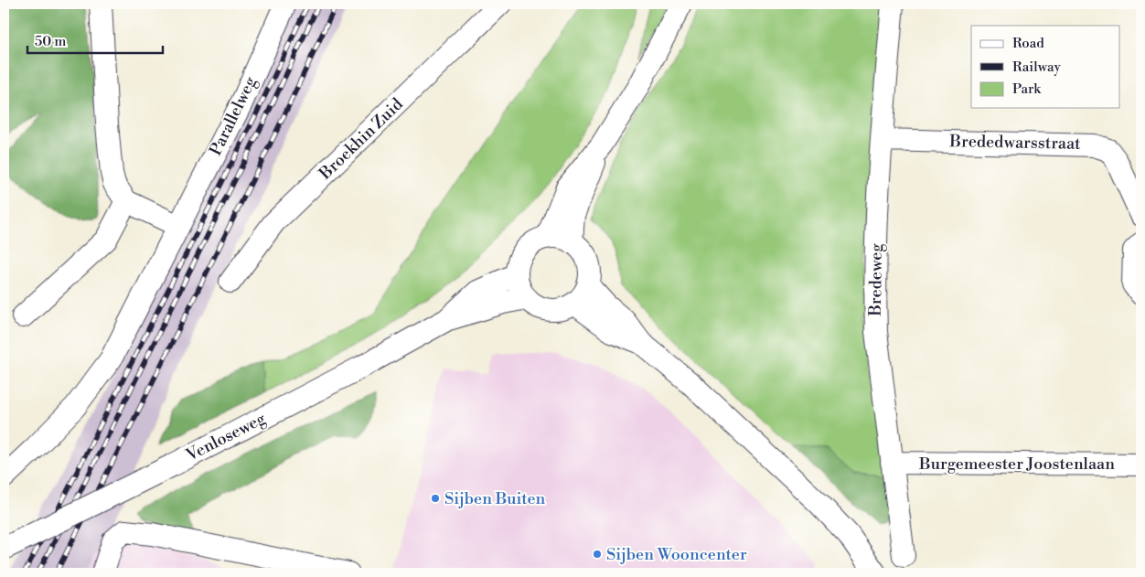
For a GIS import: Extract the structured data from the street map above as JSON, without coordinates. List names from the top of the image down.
{
  "streets": {
    "street": [
      "Parallelweg",
      "Broekhin Zuid",
      "Brededwarsstraat",
      "Bredeweg",
      "Venloseweg",
      "Burgemeester Joostenlaan"
    ]
  },
  "crossings": [
    ["Brededwarsstraat", "Bredeweg"],
    ["Bredeweg", "Burgemeester Joostenlaan"]
  ],
  "places": ["Sijben Buiten", "Sijben Wooncenter"],
  "legend": ["Road", "Railway", "Park"],
  "scale_bar": "50 m"
}
